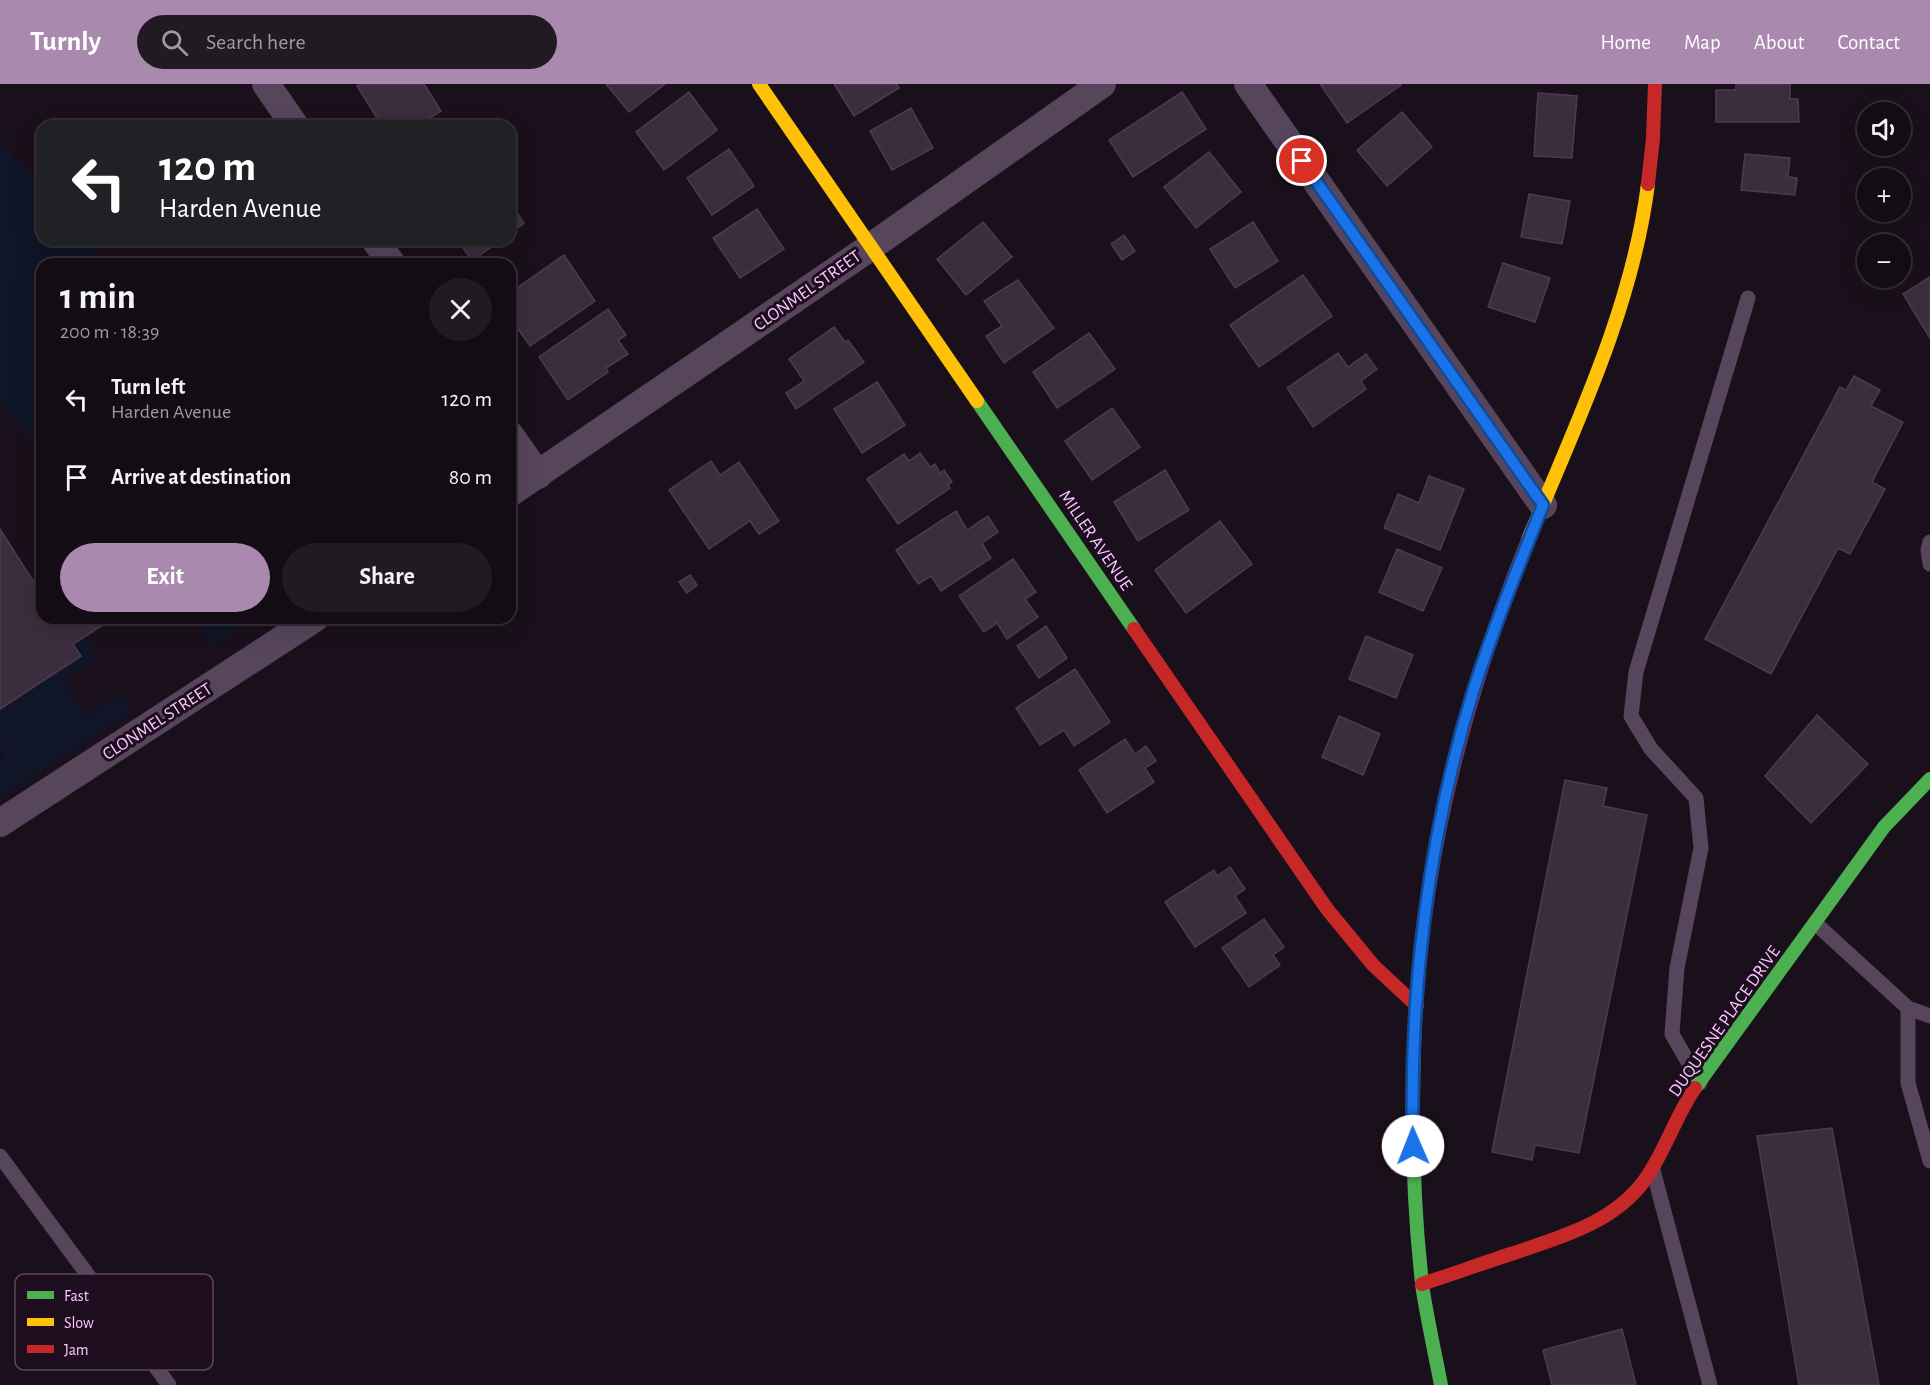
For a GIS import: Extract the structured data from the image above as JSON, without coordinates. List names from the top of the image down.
{
  "streets": {
    "street": ["CLONMEL STREET", "MILLER AVENUE", "DUQUESNE PLACE DRIVE"]
  },
  "crossings": [
    ["CLONMEL STREET", "MILLER AVENUE"]
  ],
  "legend": ["Fast", "Slow", "Jam"],
  "page": {
    "header": "Turnly",
    "search": "Search here",
    "nav": [
      "Home",
      "Map",
      "About",
      "Contact"
    ],
    "map_buttons": ["+", "−"],
    "turn": ["120 m", "Harden Avenue"],
    "heading": ["1 min", "200 m · 18:39"],
    "list": [
      {
        "name": "Turn left",
        "note": "Harden Avenue",
        "value": "120 m"
      },
      {
        "name": "Arrive at destination",
        "value": "80 m"
      }
    ],
    "buttons": ["Exit", "Share"]
  }
}
